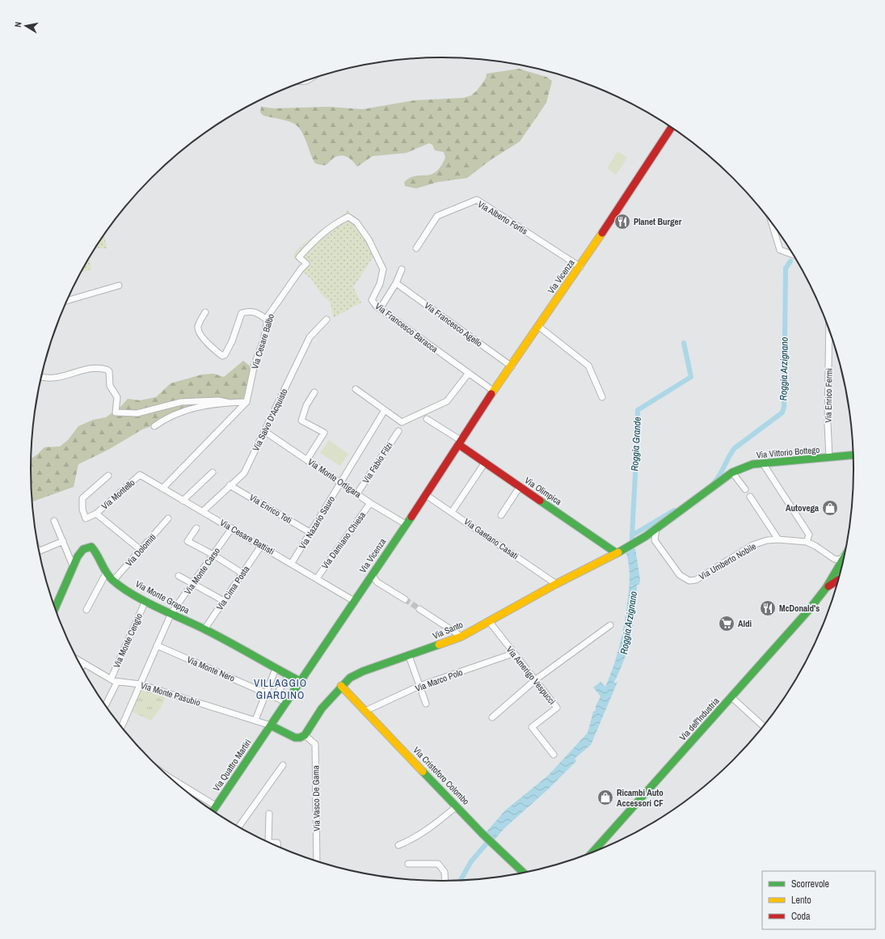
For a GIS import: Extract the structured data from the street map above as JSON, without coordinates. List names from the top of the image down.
{
  "streets": {
    "street": [
      "Via Alberto Fortis",
      "Via Vicenza",
      "Via Francesco Agello",
      "Via Francesco Baracca",
      "Via Cesare Balbo",
      "Via Enrico Fermi",
      "Via Salvo D'Acquisto",
      "Via Vittorio Bottego",
      "Via Fabio Filzi",
      "Via Monte Ortigara",
      "Via Olimpica",
      "Via Montello",
      "Via Enrico Toti",
      "Via Nazario Sauro",
      "Via Cesare Battisti",
      "Via Gaetano Casati",
      "Via Damiano Chiesa",
      "Via Dolomiti",
      "Via Umberto Nobile",
      "Via Monte Carso",
      "Via Cima Posta",
      "Via Monte Grappa",
      "Via Santo",
      "Via Monte Cengio",
      "Via Monte Nero",
      "Via Amerigo Vespucci",
      "Via Marco Polo",
      "Via Monte Pasubio",
      "Via dell'Industria",
      "Via Quattro Martiri",
      "Via Cristoforo Colombo",
      "Via Vasco De Gama"
    ]
  },
  "crossings": [
    ["Via Alberto Fortis", "Via Vicenza"],
    ["Via Vicenza", "Via Francesco Agello"],
    ["Via Vicenza", "Via Francesco Baracca"],
    ["Via Vicenza", "Via Monte Ortigara"],
    ["Via Vicenza", "Via Olimpica"],
    ["Via Vicenza", "Via Cesare Battisti"],
    ["Via Vicenza", "Via Gaetano Casati"],
    ["Via Vicenza", "Via Monte Grappa"],
    ["Via Vicenza", "Via Monte Nero"],
    ["Via Vicenza", "Via Quattro Martiri"],
    ["Via Francesco Baracca", "Via Cesare Balbo"],
    ["Via Enrico Fermi", "Via Vittorio Bottego"],
    ["Via Salvo D'Acquisto", "Via Monte Ortigara"],
    ["Via Salvo D'Acquisto", "Via Enrico Toti"],
    ["Via Salvo D'Acquisto", "Via Cesare Battisti"],
    ["Via Vittorio Bottego", "Via Santo"],
    ["Via Fabio Filzi", "Via Monte Ortigara"],
    ["Via Monte Ortigara", "Via Nazario Sauro"],
    ["Via Monte Ortigara", "Via Damiano Chiesa"],
    ["Via Olimpica", "Via Santo"],
    ["Via Montello", "Via Cesare Battisti"],
    ["Via Montello", "Via Dolomiti"],
    ["Via Enrico Toti", "Via Nazario Sauro"],
    ["Via Nazario Sauro", "Via Cesare Battisti"],
    ["Via Cesare Battisti", "Via Damiano Chiesa"],
    ["Via Cesare Battisti", "Via Monte Carso"],
    ["Via Cesare Battisti", "Via Cima Posta"],
    ["Via Gaetano Casati", "Via Santo"],
    ["Via Dolomiti", "Via Monte Grappa"],
    ["Via Monte Carso", "Via Monte Grappa"],
    ["Via Monte Carso", "Via Monte Nero"],
    ["Via Monte Carso", "Via Monte Pasubio"],
    ["Via Cima Posta", "Via Monte Grappa"],
    ["Via Monte Grappa", "Via Monte Cengio"],
    ["Via Santo", "Via Amerigo Vespucci"],
    ["Via Santo", "Via Cristoforo Colombo"],
    ["Via Santo", "Via Vasco De Gama"],
    ["Via Monte Cengio", "Via Monte Pasubio"],
    ["Via Monte Nero", "Via Quattro Martiri"],
    ["Via Amerigo Vespucci", "Via Marco Polo"],
    ["Via Marco Polo", "Via Cristoforo Colombo"],
    ["Via Monte Pasubio", "Via Quattro Martiri"]
  ],
  "districts": ["VILLAGGIO GIARDINO"],
  "water": ["Roggia Arzignano", "Roggia Grande"],
  "places": {
    "restaurant": ["Planet Burger", "McDonald's"],
    "shop": ["Autovega", "Ricambi Auto Accessori CF"],
    "supermarket": ["Aldi"]
  },
  "legend": ["Scorrevole", "Lento", "Coda"],
  "north": "left"
}
